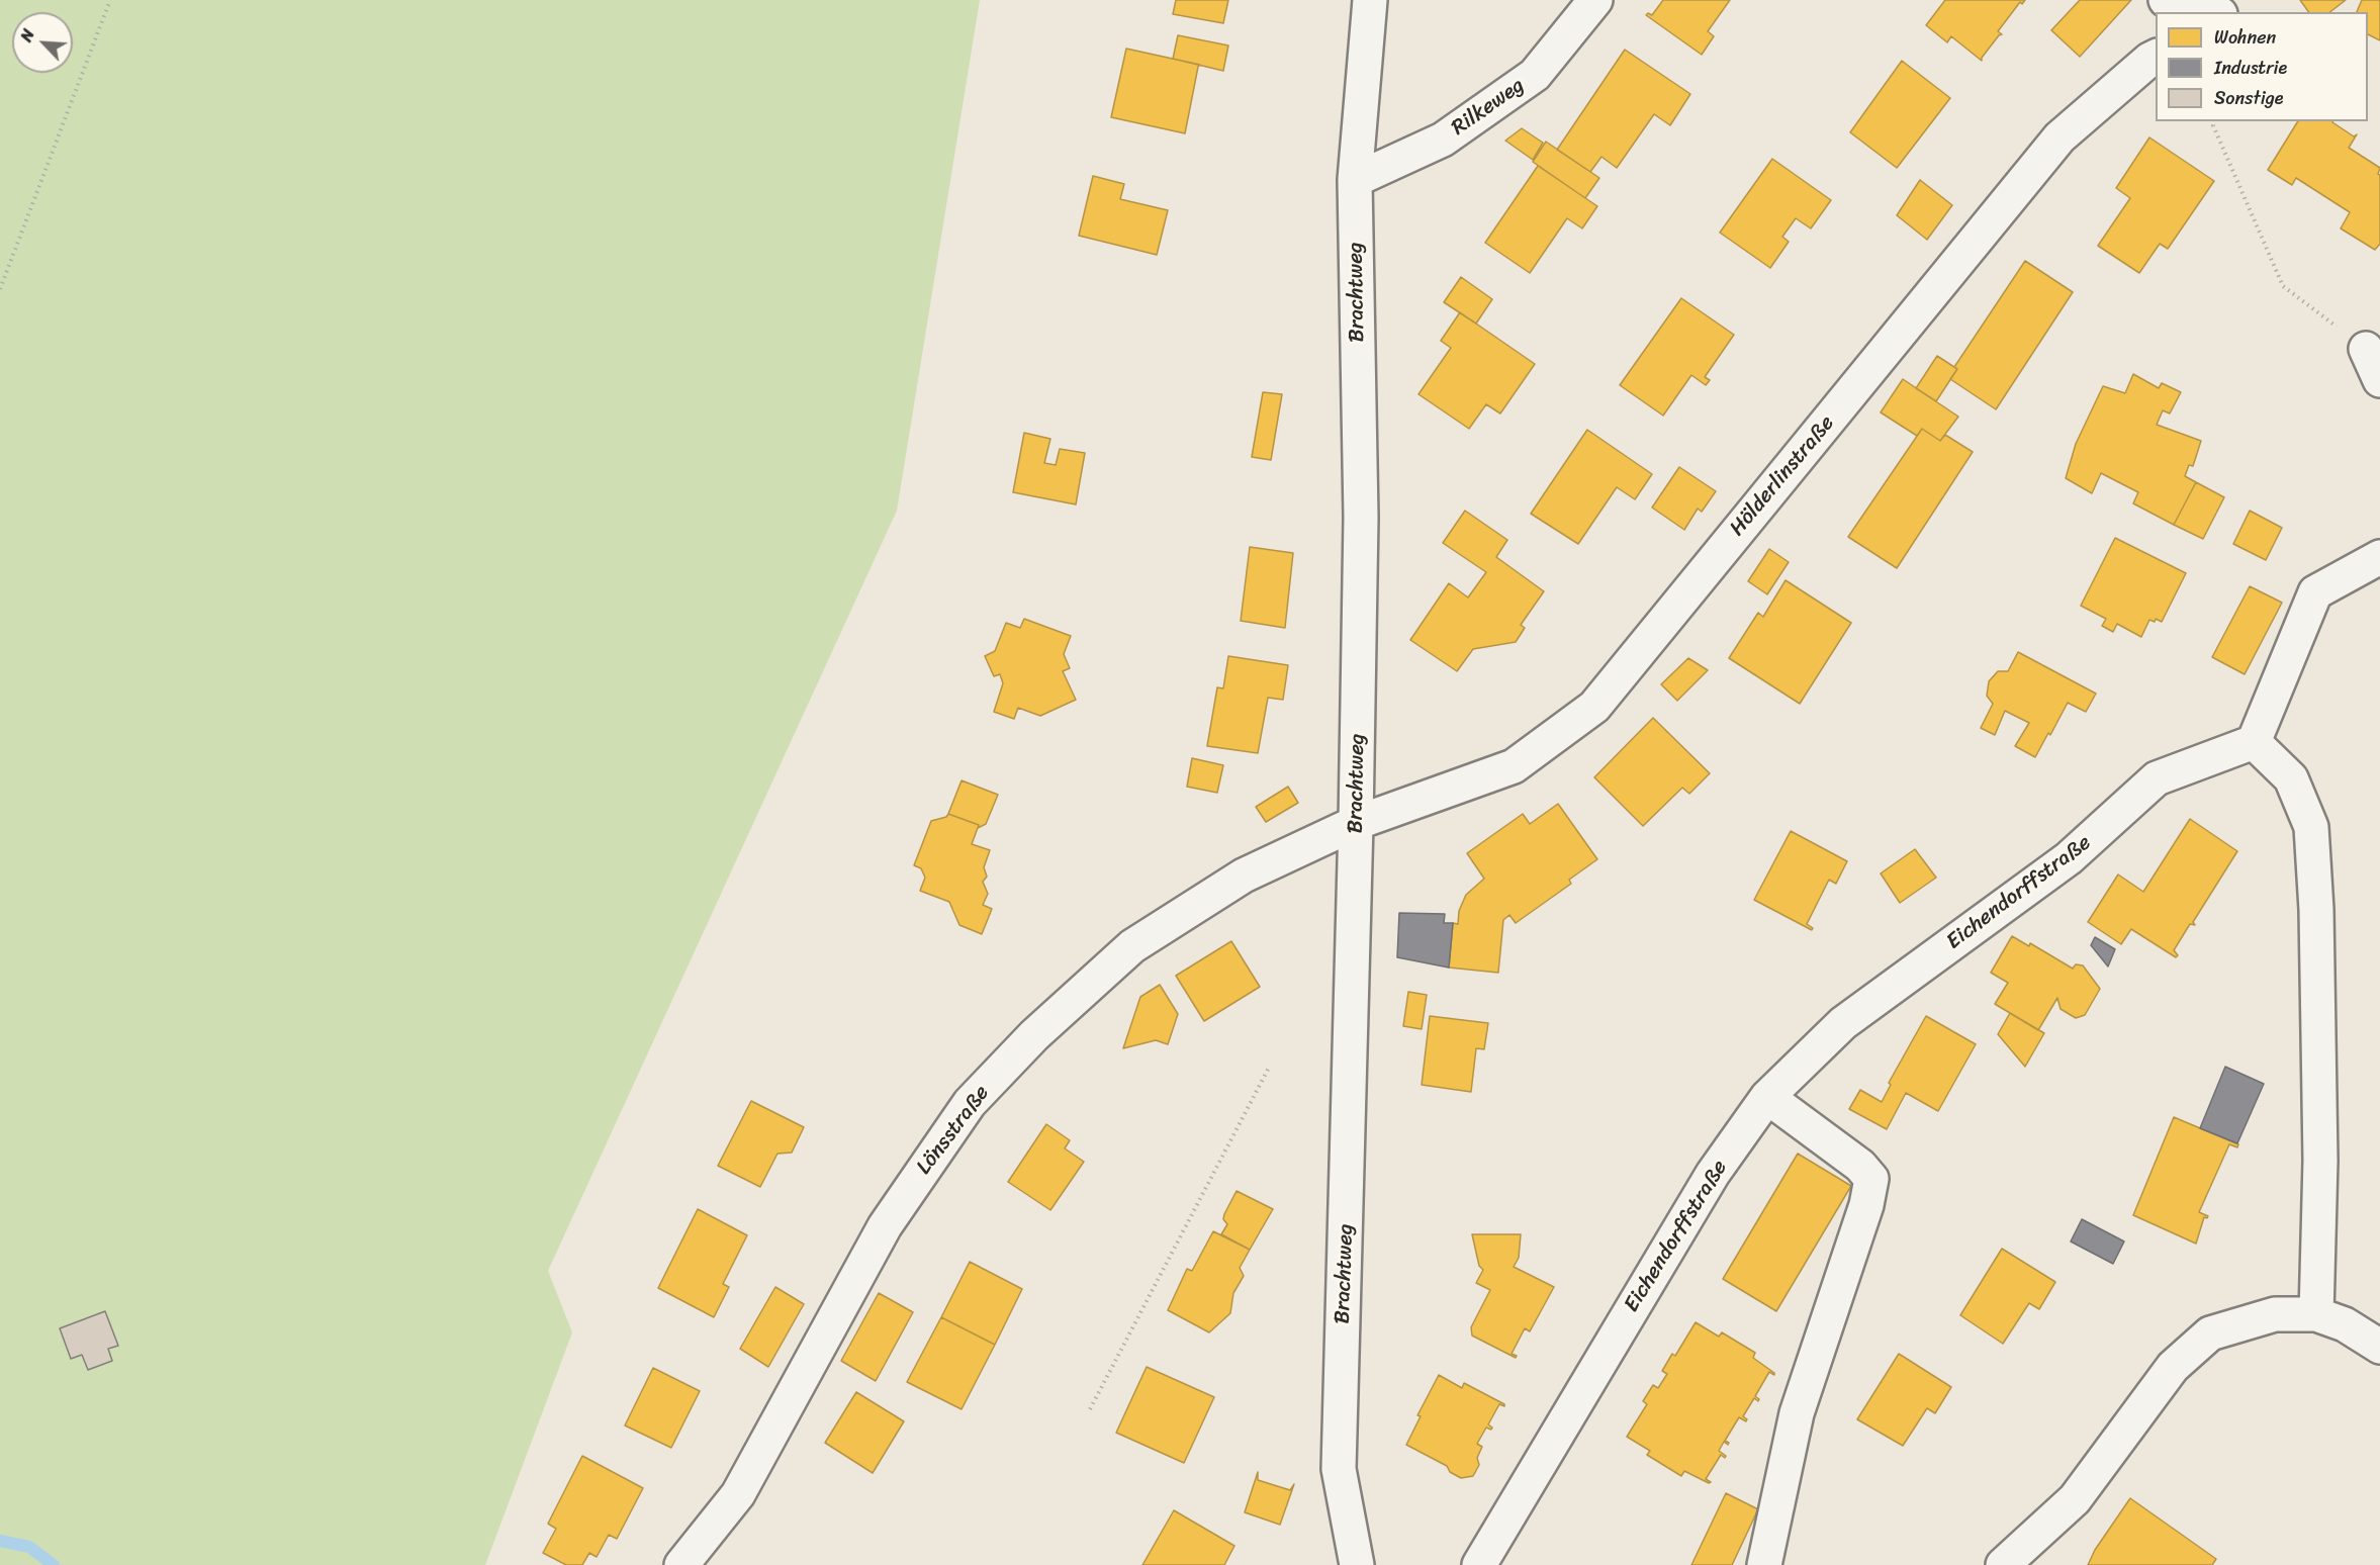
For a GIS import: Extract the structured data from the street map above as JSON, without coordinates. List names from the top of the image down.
{
  "streets": {
    "street": [
      "Rilkeweg",
      "Brachtweg",
      "Hölderlinstraße",
      "Eichendorffstraße",
      "Lönsstraße"
    ]
  },
  "crossings": [
    ["Rilkeweg", "Brachtweg"],
    ["Brachtweg", "Hölderlinstraße"],
    ["Brachtweg", "Lönsstraße"],
    ["Hölderlinstraße", "Lönsstraße"]
  ],
  "legend": ["Wohnen", "Industrie", "Sonstige"],
  "north": "top left"
}
